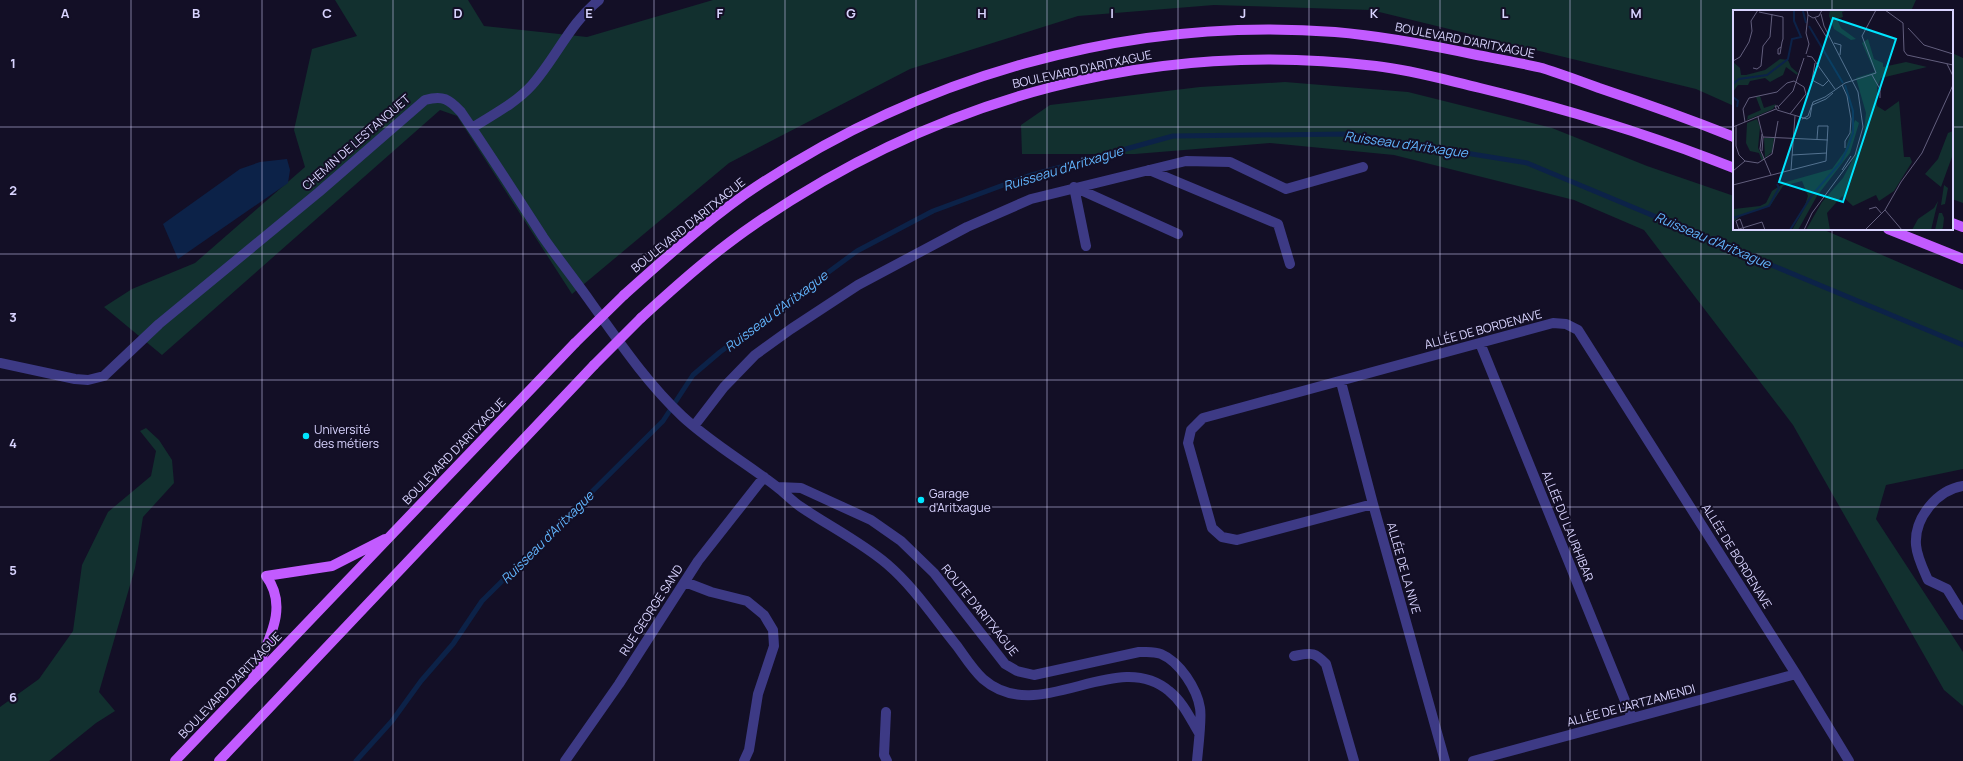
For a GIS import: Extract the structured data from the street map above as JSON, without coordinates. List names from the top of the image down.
{
  "streets": {
    "main road": ["BOULEVARD D'ARITXAGUE"],
    "street": [
      "CHEMIN DE LESTANQUET",
      "ALLÉE DE BORDENAVE",
      "ALLÉE DU LAURHIBAR",
      "ALLÉE DE LA NIVE",
      "RUE GEORGE SAND",
      "ROUTE D'ARITXAGUE",
      "ALLÉE DE L'ARTZAMENDI"
    ]
  },
  "crossings": [
    ["ALLÉE DE BORDENAVE", "ALLÉE DU LAURHIBAR"],
    ["ALLÉE DE BORDENAVE", "ALLÉE DE LA NIVE"],
    ["ALLÉE DE BORDENAVE", "ALLÉE DE L'ARTZAMENDI"],
    ["ALLÉE DU LAURHIBAR", "ALLÉE DE L'ARTZAMENDI"]
  ],
  "water": ["Ruisseau d'Aritxague"],
  "places": ["Université des métiers", "Garage d'Aritxague"],
  "grid": {
    "columns": [
      "A",
      "B",
      "C",
      "D",
      "E",
      "F",
      "G",
      "H",
      "I",
      "J",
      "K",
      "L",
      "M"
    ],
    "rows": [
      "1",
      "2",
      "3",
      "4",
      "5",
      "6"
    ]
  }
}
